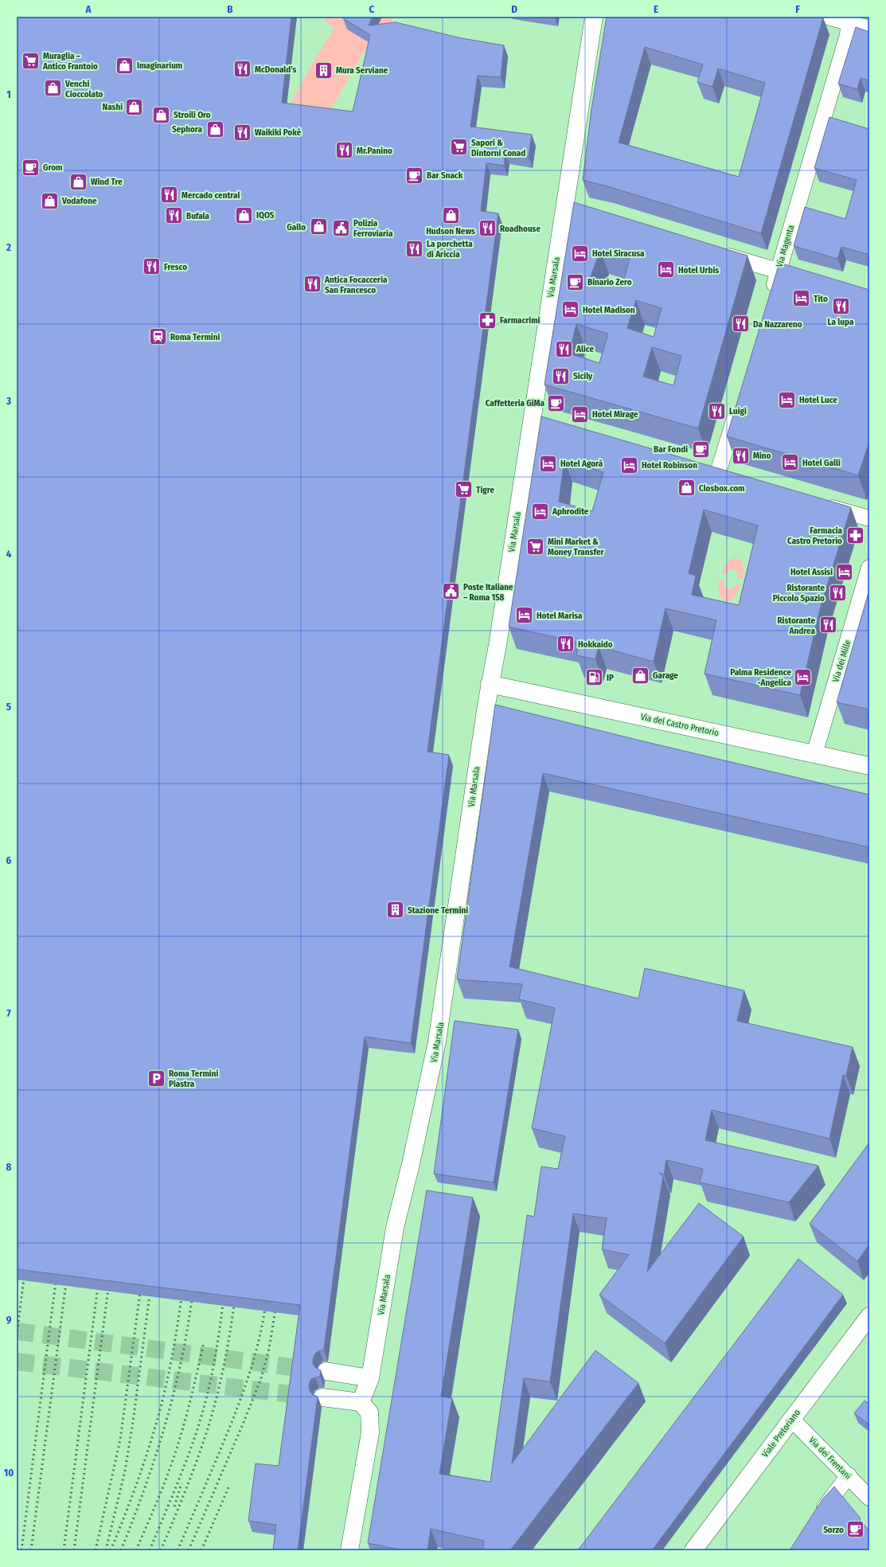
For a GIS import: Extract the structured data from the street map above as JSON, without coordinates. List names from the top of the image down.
{
  "streets": {
    "main road": ["Via Marsala", "Via del Castro Pretorio", "Viale Pretoriano"],
    "street": ["Via Magenta", "Via dei Mille", "Via dei Frentani"]
  },
  "crossings": [
    ["Via Marsala", "Via del Castro Pretorio"],
    ["Via dei Mille", "Via del Castro Pretorio"],
    ["Viale Pretoriano", "Via dei Frentani"]
  ],
  "places": {
    "supermarket": [
      "Muraglia – Antico Frantoio",
      "Sapori & Dintorni Conad",
      "Tigre",
      "Mini Market & Money Transfer"
    ],
    "shop": [
      "Imaginarium",
      "Venchi Cioccolato",
      "Nashi",
      "Stroili Oro",
      "Sephora",
      "Wind Tre",
      "Vodafone",
      "IQOS",
      "Hudson News",
      "Gallo",
      "Closbox.com",
      "Garage"
    ],
    "restaurant": [
      "McDonald's",
      "Waikiki Poké",
      "Mr.Panino",
      "Mercado central",
      "Bufala",
      "Roadhouse",
      "La porchetta di Ariccia",
      "Fresco",
      "Antica Focacceria San Francesco",
      "La lupa",
      "Da Nazzareno",
      "Alice",
      "Sicily",
      "Luigi",
      "Mino",
      "Ristorante Piccolo Spazio",
      "Ristorante Andrea",
      "Hokkaido"
    ],
    "building": ["Mura Serviane", "Stazione Termini"],
    "cafe": [
      "Grom",
      "Bar Snack",
      "Binario Zero",
      "Caffetteria GiMa",
      "Bar Fondi",
      "Sorzo"
    ],
    "public building": ["Polizia Ferroviaria", "Poste Italiane – Roma 158"],
    "hotel": [
      "Hotel Siracusa",
      "Hotel Urbis",
      "Tito",
      "Hotel Madison",
      "Hotel Luce",
      "Hotel Mirage",
      "Hotel Galli",
      "Hotel Agorà",
      "Hotel Robinson",
      "Aphrodite",
      "Hotel Assisi",
      "Hotel Marisa",
      "Palma Residence -Angelica"
    ],
    "pharmacy": ["Farmacrimi", "Farmacia Castro Pretorio"],
    "station": ["Roma Termini"],
    "fuel station": ["IP"],
    "parking": ["Roma Termini Piastra"]
  },
  "grid": {
    "columns": [
      "A",
      "B",
      "C",
      "D",
      "E",
      "F"
    ],
    "rows": [
      "1",
      "2",
      "3",
      "4",
      "5",
      "6",
      "7",
      "8",
      "9",
      "10"
    ]
  }
}
